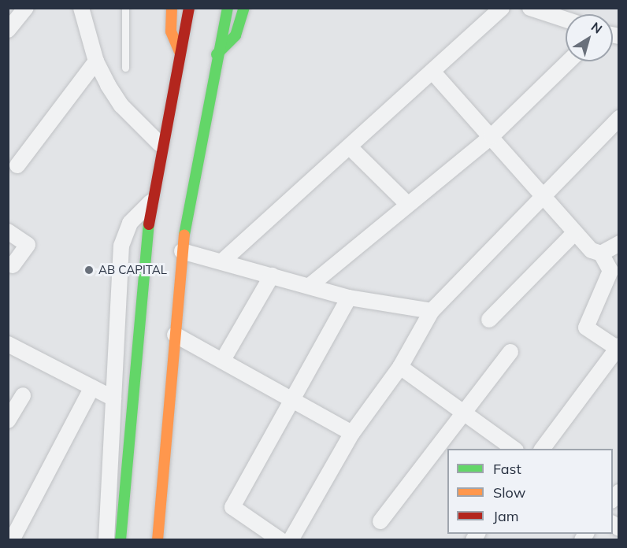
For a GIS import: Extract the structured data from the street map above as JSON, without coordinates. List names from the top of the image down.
{
  "places": ["AB CAPITAL"],
  "legend": ["Fast", "Slow", "Jam"],
  "north": "top right"
}
